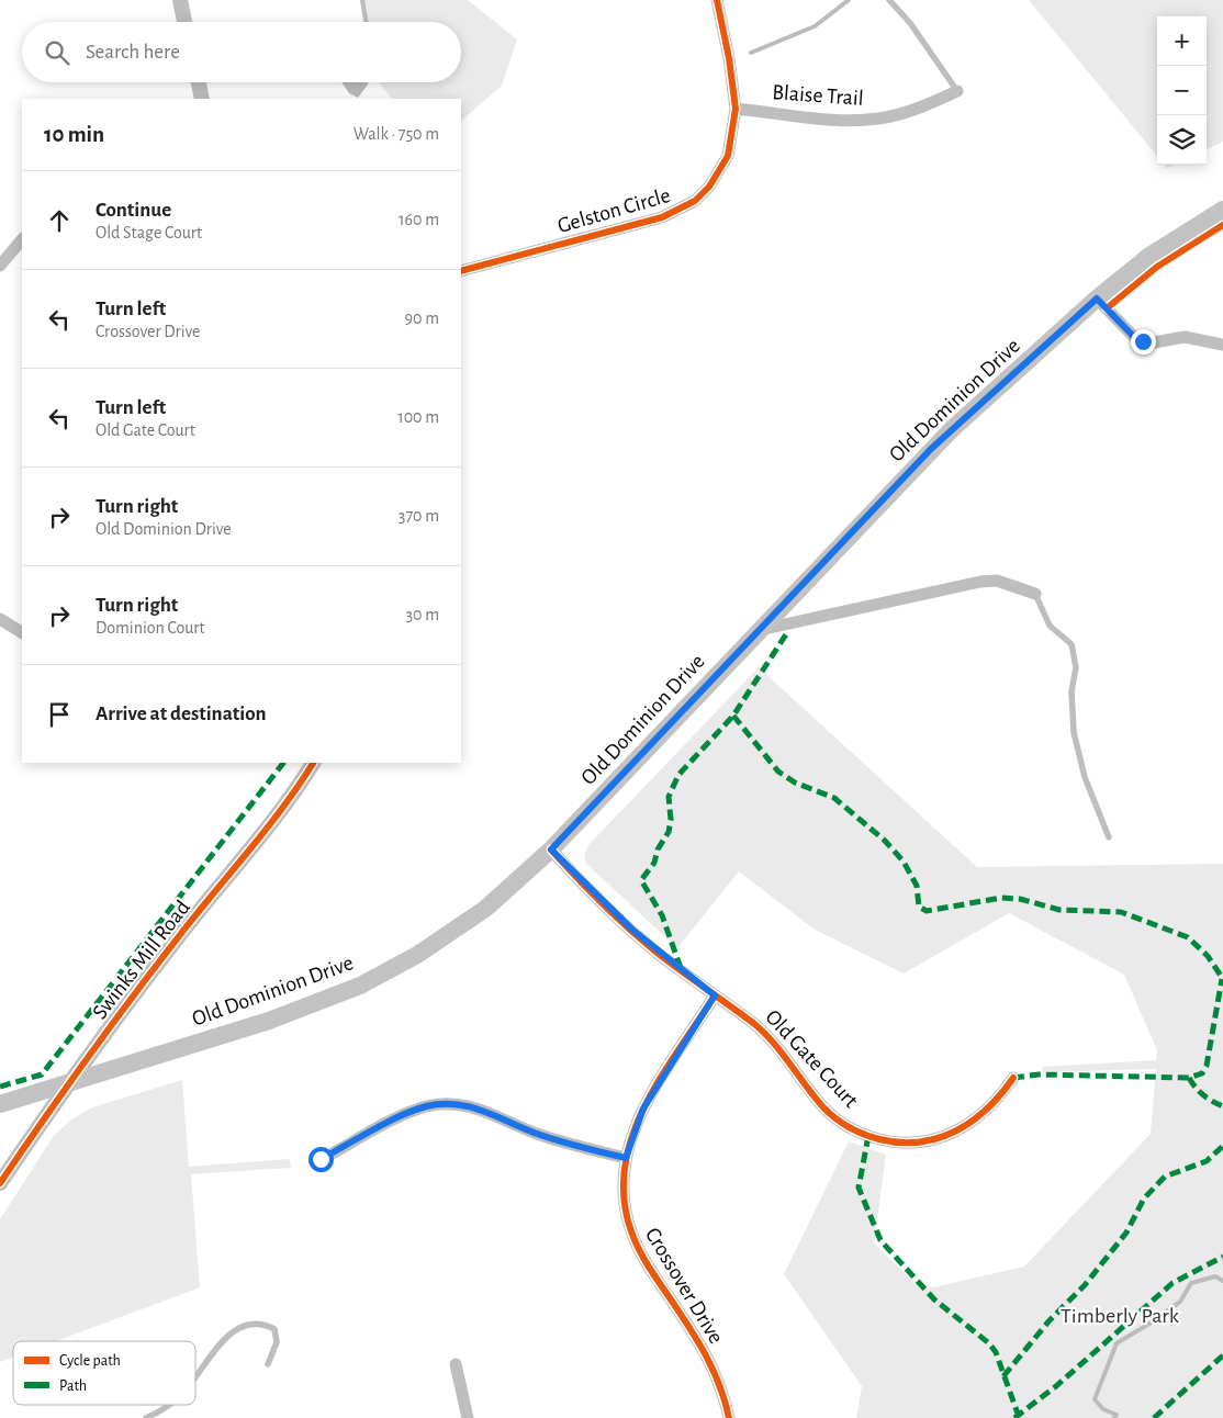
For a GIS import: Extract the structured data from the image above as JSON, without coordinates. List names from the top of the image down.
{
  "streets": {
    "main road": ["Old Dominion Drive"],
    "street": [
      "Blaise Trail",
      "Gelston Circle",
      "Swinks Mill Road",
      "Old Gate Court",
      "Crossover Drive"
    ]
  },
  "crossings": [
    ["Blaise Trail", "Gelston Circle"],
    ["Old Dominion Drive", "Swinks Mill Road"],
    ["Old Dominion Drive", "Old Gate Court"],
    ["Old Gate Court", "Crossover Drive"]
  ],
  "parks": ["Timberly Park"],
  "legend": ["Cycle path", "Path"],
  "page": {
    "map_buttons": ["+", "−"],
    "search": "Search here",
    "heading": ["10 min", "Walk · 750 m"],
    "list": [
      ["Continue", "Old Stage Court", "160 m"],
      ["Turn left", "Crossover Drive", "90 m"],
      ["Turn left", "Old Gate Court", "100 m"],
      ["Turn right", "Old Dominion Drive", "370 m"],
      ["Turn right", "Dominion Court", "30 m"],
      "Arrive at destination"
    ]
  }
}
